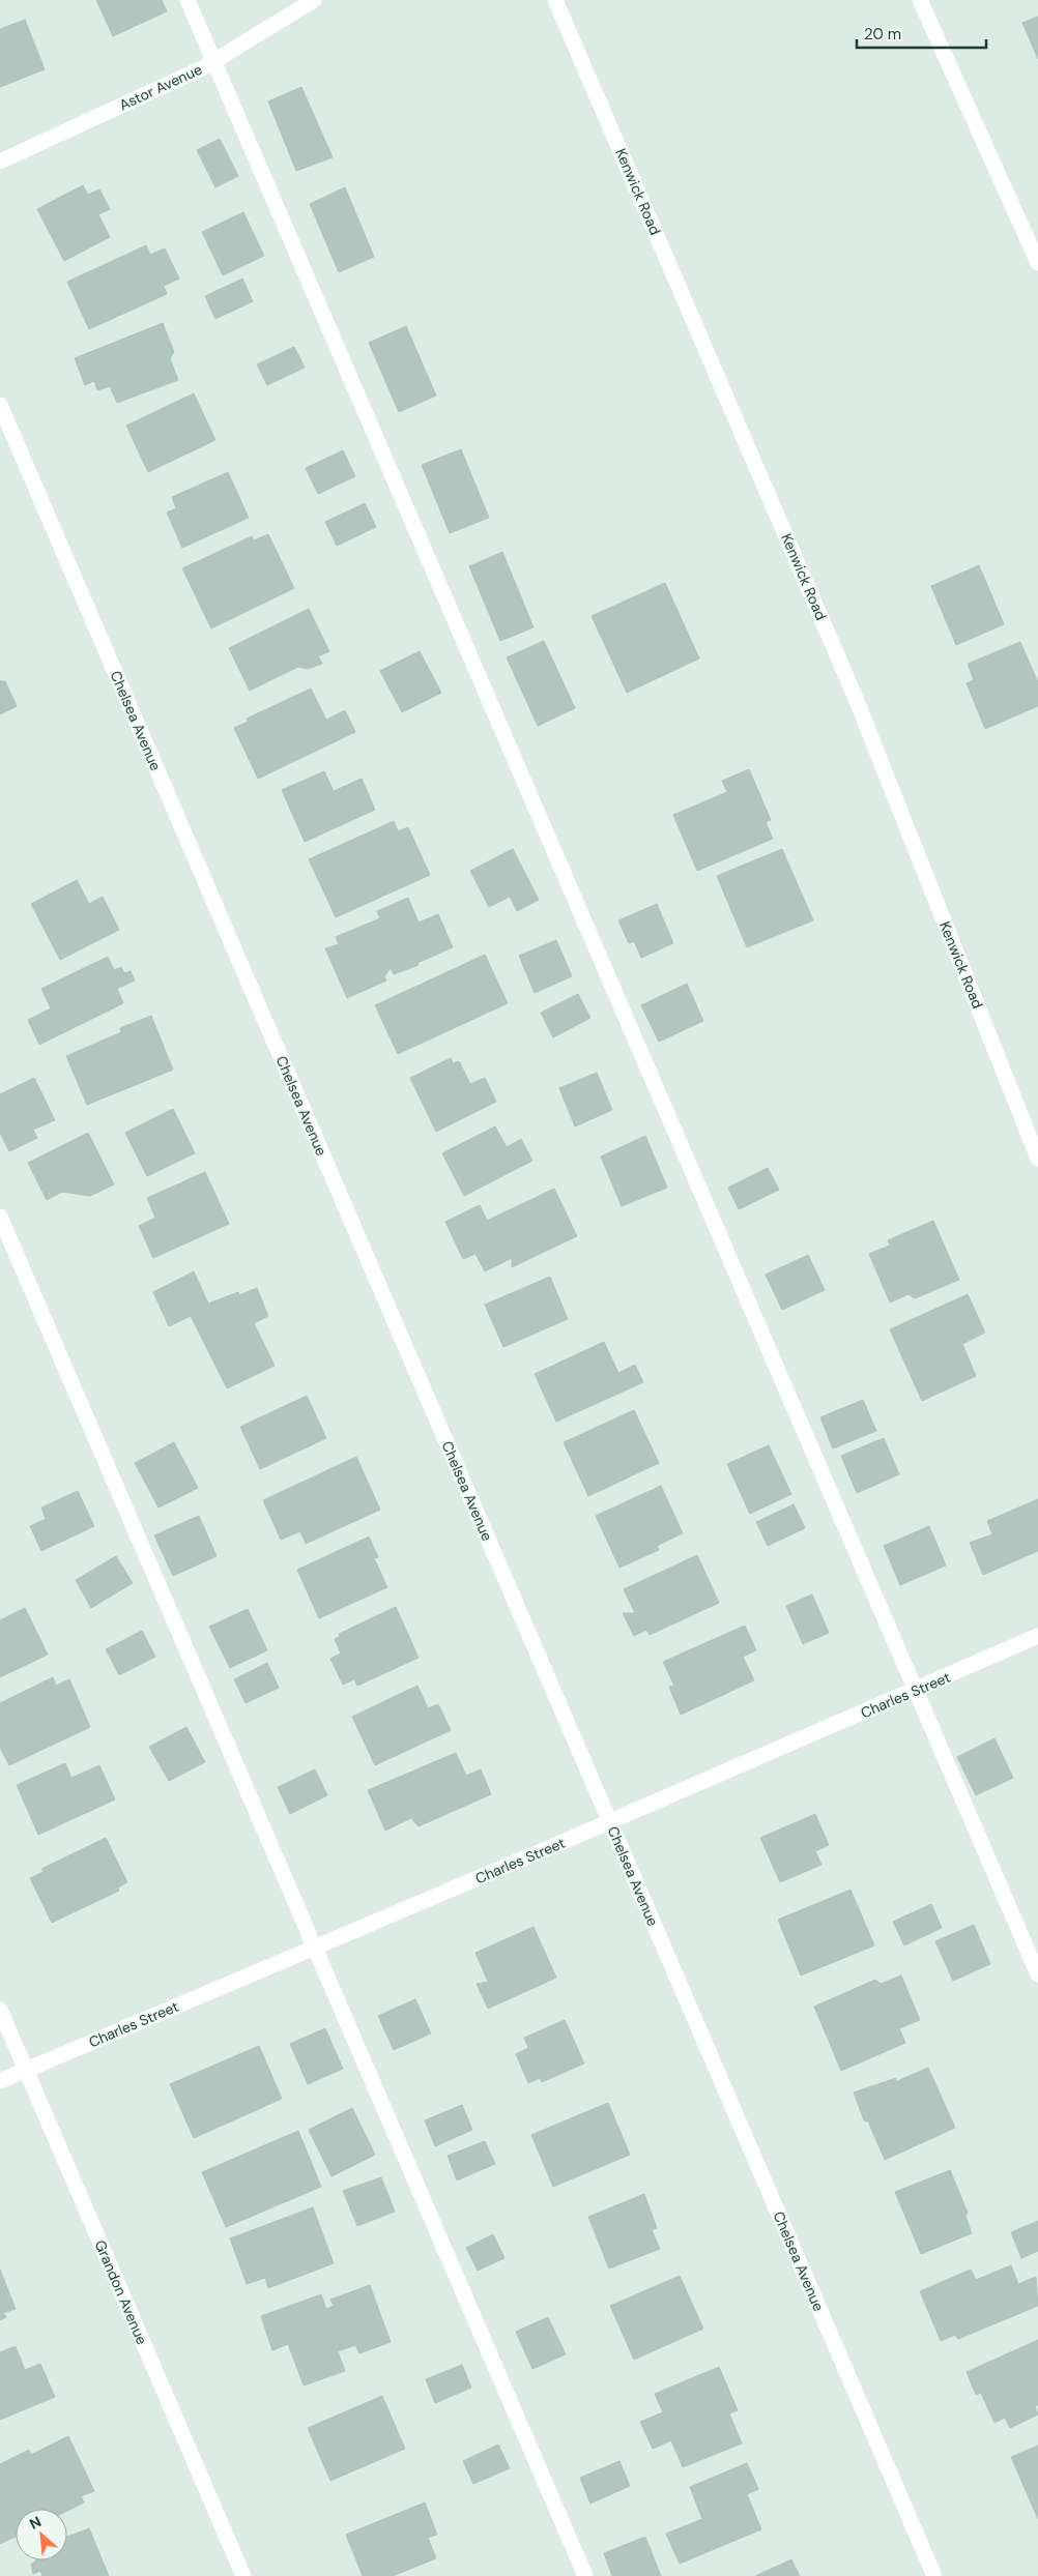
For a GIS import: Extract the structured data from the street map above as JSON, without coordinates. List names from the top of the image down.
{
  "streets": {
    "street": [
      "Astor Avenue",
      "Kenwick Road",
      "Chelsea Avenue",
      "Charles Street",
      "Grandon Avenue"
    ]
  },
  "crossings": [
    ["Chelsea Avenue", "Charles Street"],
    ["Charles Street", "Grandon Avenue"]
  ],
  "scale_bar": "20 m",
  "north": "top left"
}
